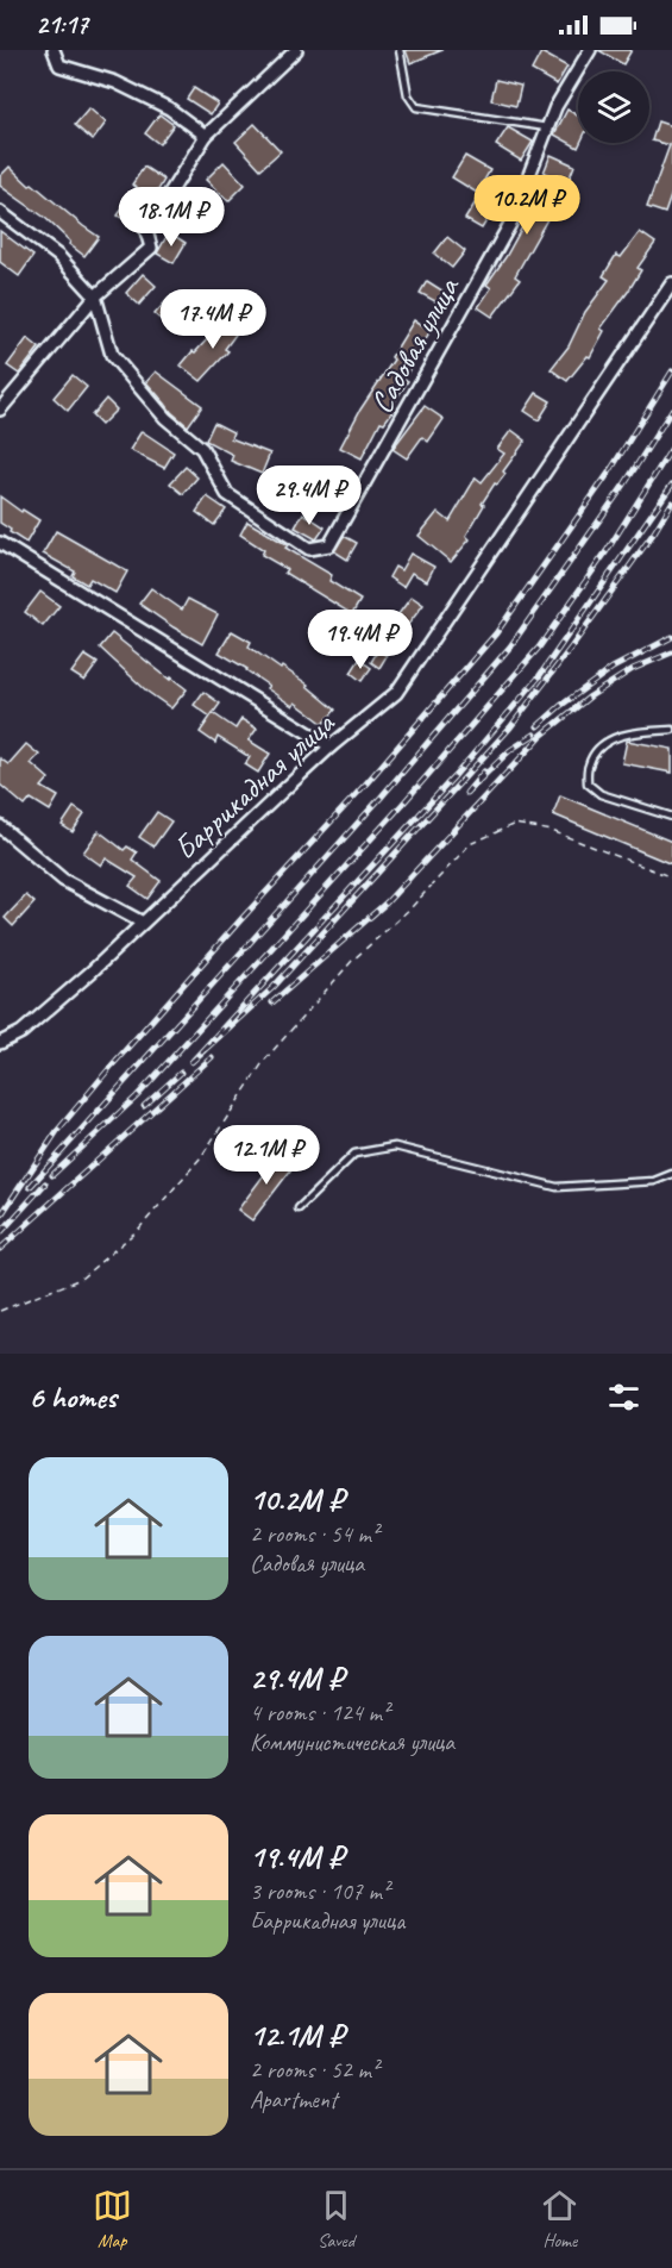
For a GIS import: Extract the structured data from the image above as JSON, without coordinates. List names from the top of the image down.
{
  "streets": {
    "street": ["Садовая улица", "Баррикадная улица"]
  },
  "page": {
    "status": "21:17",
    "price": [
      "10.2M ₽",
      "18.1M ₽",
      "17.4M ₽",
      "29.4M ₽",
      "19.4M ₽",
      "12.1M ₽"
    ],
    "heading": "6 homes",
    "list": [
      {
        "name": "10.2M ₽",
        "note": "2 rooms · 54 m² · Садовая улица"
      },
      {
        "name": "29.4M ₽",
        "note": "4 rooms · 124 m² · Коммунистическая улица"
      },
      {
        "name": "19.4M ₽",
        "note": "3 rooms · 107 m² · Баррикадная улица"
      },
      {
        "name": "12.1M ₽",
        "note": "2 rooms · 52 m² · Apartment"
      }
    ],
    "tabs": ["Map", "Saved", "Home"]
  }
}
